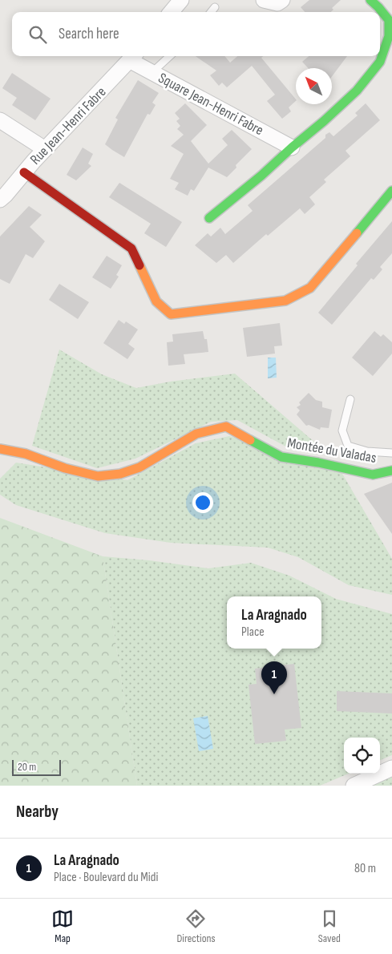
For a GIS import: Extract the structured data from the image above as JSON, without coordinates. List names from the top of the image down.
{
  "streets": {
    "street": ["Square Jean-Henri Fabre", "Rue Jean-Henri Fabre", "Montée du Valadas"]
  },
  "crossings": [
    ["Square Jean-Henri Fabre", "Rue Jean-Henri Fabre"]
  ],
  "scale_bar": "20 m",
  "north": "top left",
  "page": {
    "search": "Search here",
    "popup": ["La Aragnado", "Place"],
    "pins": "1",
    "scale": "20 m",
    "heading": "Nearby",
    "list": [
      {
        "mark": "1",
        "name": "La Aragnado",
        "note": "Place · Boulevard du Midi",
        "value": "80 m"
      }
    ],
    "nav": ["Map", "Directions", "Saved"]
  }
}
